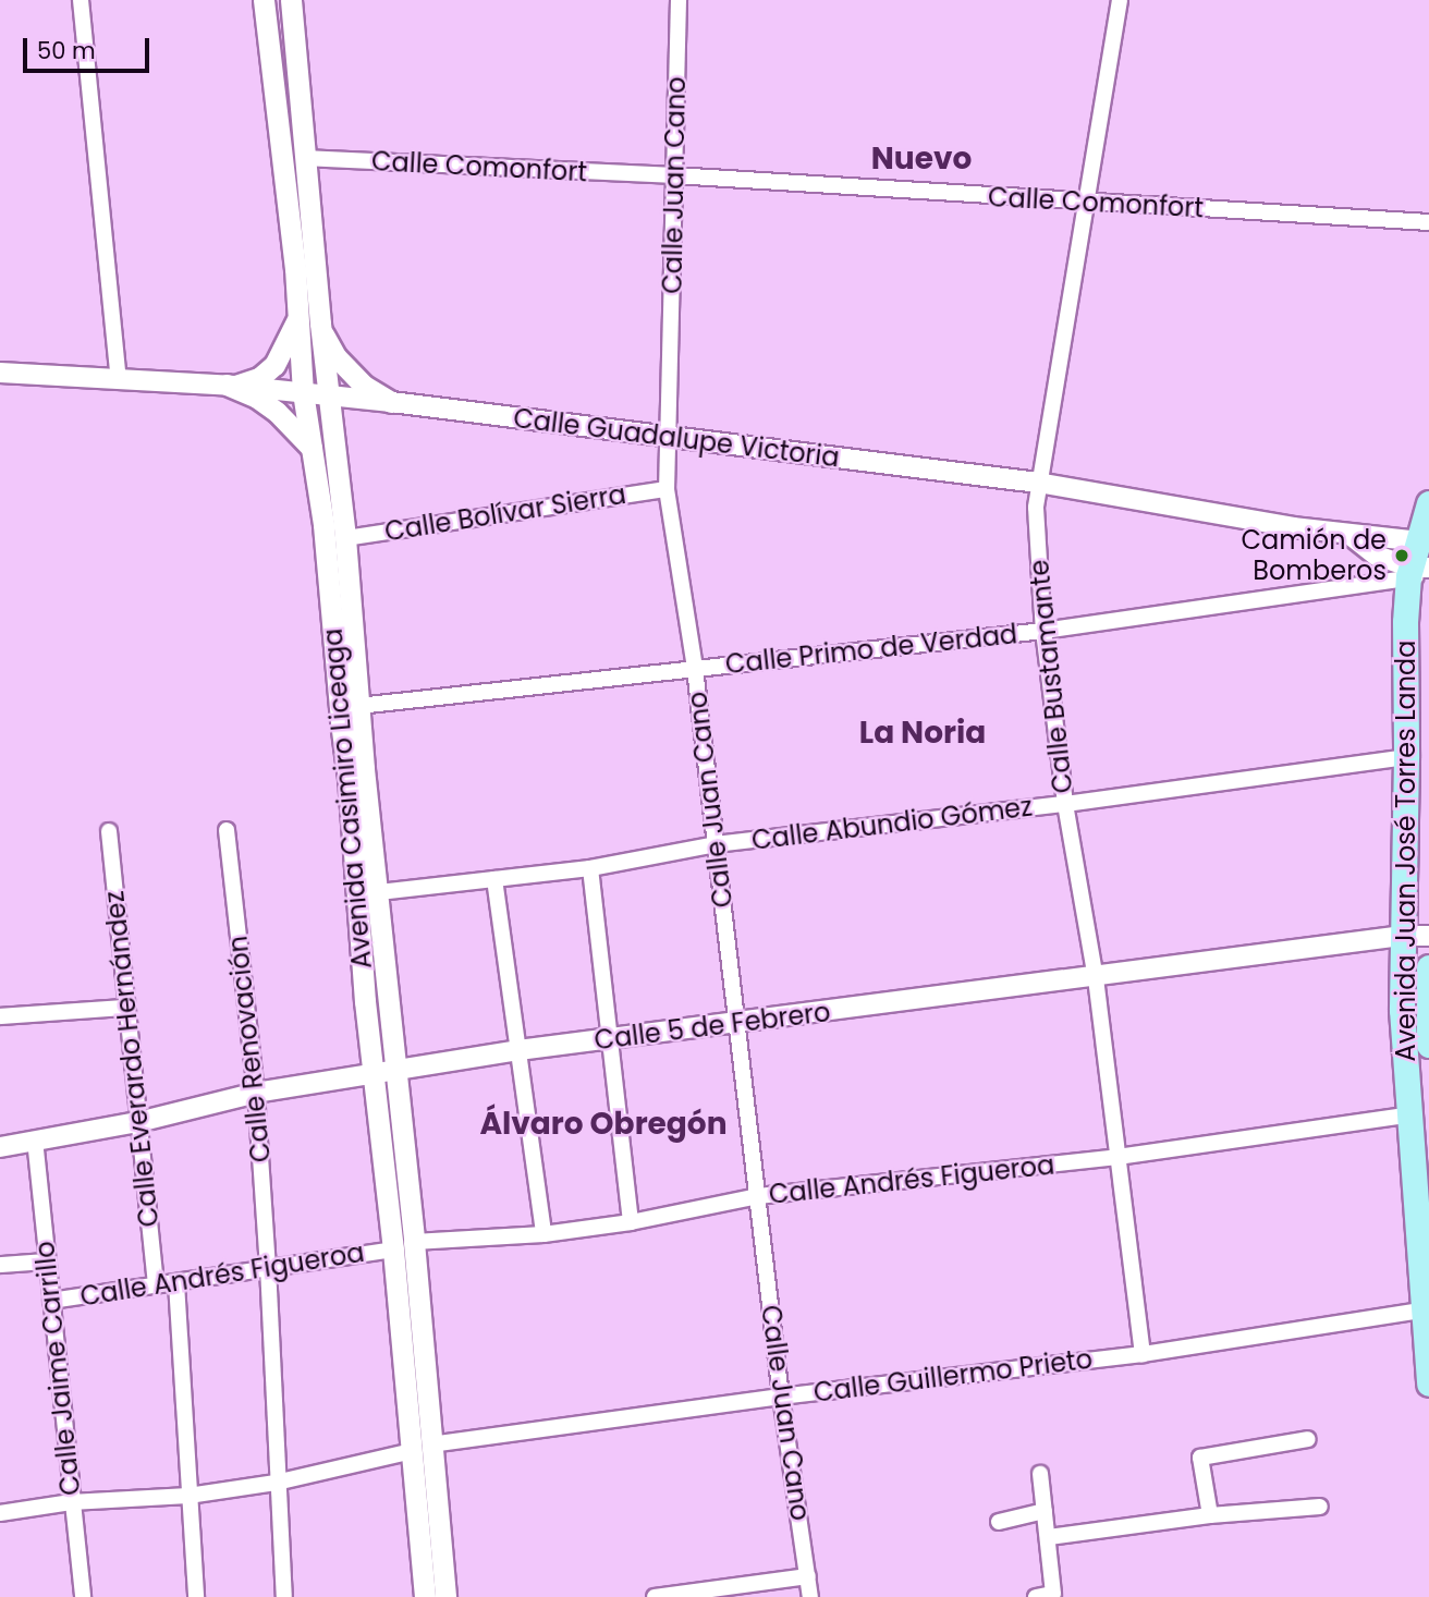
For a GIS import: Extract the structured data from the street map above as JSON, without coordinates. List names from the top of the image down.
{
  "streets": {
    "main road": ["Avenida Casimiro Liceaga", "Avenida Juan José Torres Landa"],
    "street": [
      "Calle Comonfort",
      "Calle Juan Cano",
      "Calle Guadalupe Victoria",
      "Calle Bolívar Sierra",
      "Calle Primo de Verdad",
      "Calle Bustamante",
      "Calle Abundio Gómez",
      "Calle 5 de Febrero",
      "Calle Renovación",
      "Calle Everardo Hernández",
      "Calle Andrés Figueroa",
      "Calle Jaime Carrillo",
      "Calle Guillermo Prieto"
    ]
  },
  "crossings": [
    ["Calle Comonfort", "Calle Juan Cano"],
    ["Calle Comonfort", "Calle Bustamante"],
    ["Calle Comonfort", "Avenida Casimiro Liceaga"],
    ["Calle Juan Cano", "Calle Guadalupe Victoria"],
    ["Calle Juan Cano", "Calle Bolívar Sierra"],
    ["Calle Juan Cano", "Calle Primo de Verdad"],
    ["Calle Juan Cano", "Calle Abundio Gómez"],
    ["Calle Juan Cano", "Calle 5 de Febrero"],
    ["Calle Juan Cano", "Calle Andrés Figueroa"],
    ["Calle Juan Cano", "Calle Guillermo Prieto"],
    ["Calle Guadalupe Victoria", "Calle Primo de Verdad"],
    ["Calle Guadalupe Victoria", "Calle Bustamante"],
    ["Calle Guadalupe Victoria", "Avenida Casimiro Liceaga"],
    ["Calle Guadalupe Victoria", "Avenida Juan José Torres Landa"],
    ["Calle Bolívar Sierra", "Avenida Casimiro Liceaga"],
    ["Calle Primo de Verdad", "Calle Bustamante"],
    ["Calle Primo de Verdad", "Avenida Casimiro Liceaga"],
    ["Calle Primo de Verdad", "Avenida Juan José Torres Landa"],
    ["Calle Bustamante", "Calle Abundio Gómez"],
    ["Calle Bustamante", "Calle 5 de Febrero"],
    ["Calle Bustamante", "Calle Andrés Figueroa"],
    ["Calle Bustamante", "Calle Guillermo Prieto"],
    ["Avenida Casimiro Liceaga", "Calle Abundio Gómez"],
    ["Avenida Casimiro Liceaga", "Calle 5 de Febrero"],
    ["Avenida Casimiro Liceaga", "Calle Andrés Figueroa"],
    ["Avenida Casimiro Liceaga", "Calle Guillermo Prieto"],
    ["Calle Abundio Gómez", "Avenida Juan José Torres Landa"],
    ["Avenida Juan José Torres Landa", "Calle 5 de Febrero"],
    ["Avenida Juan José Torres Landa", "Calle Andrés Figueroa"],
    ["Avenida Juan José Torres Landa", "Calle Guillermo Prieto"],
    ["Calle 5 de Febrero", "Calle Renovación"],
    ["Calle 5 de Febrero", "Calle Everardo Hernández"],
    ["Calle 5 de Febrero", "Calle Jaime Carrillo"],
    ["Calle Renovación", "Calle Andrés Figueroa"],
    ["Calle Renovación", "Calle Guillermo Prieto"],
    ["Calle Everardo Hernández", "Calle Andrés Figueroa"],
    ["Calle Andrés Figueroa", "Calle Jaime Carrillo"],
    ["Calle Jaime Carrillo", "Calle Guillermo Prieto"]
  ],
  "districts": ["Nuevo", "La Noria", "Álvaro Obregón"],
  "places": ["Camión de Bomberos"],
  "scale_bar": "50 m"
}
